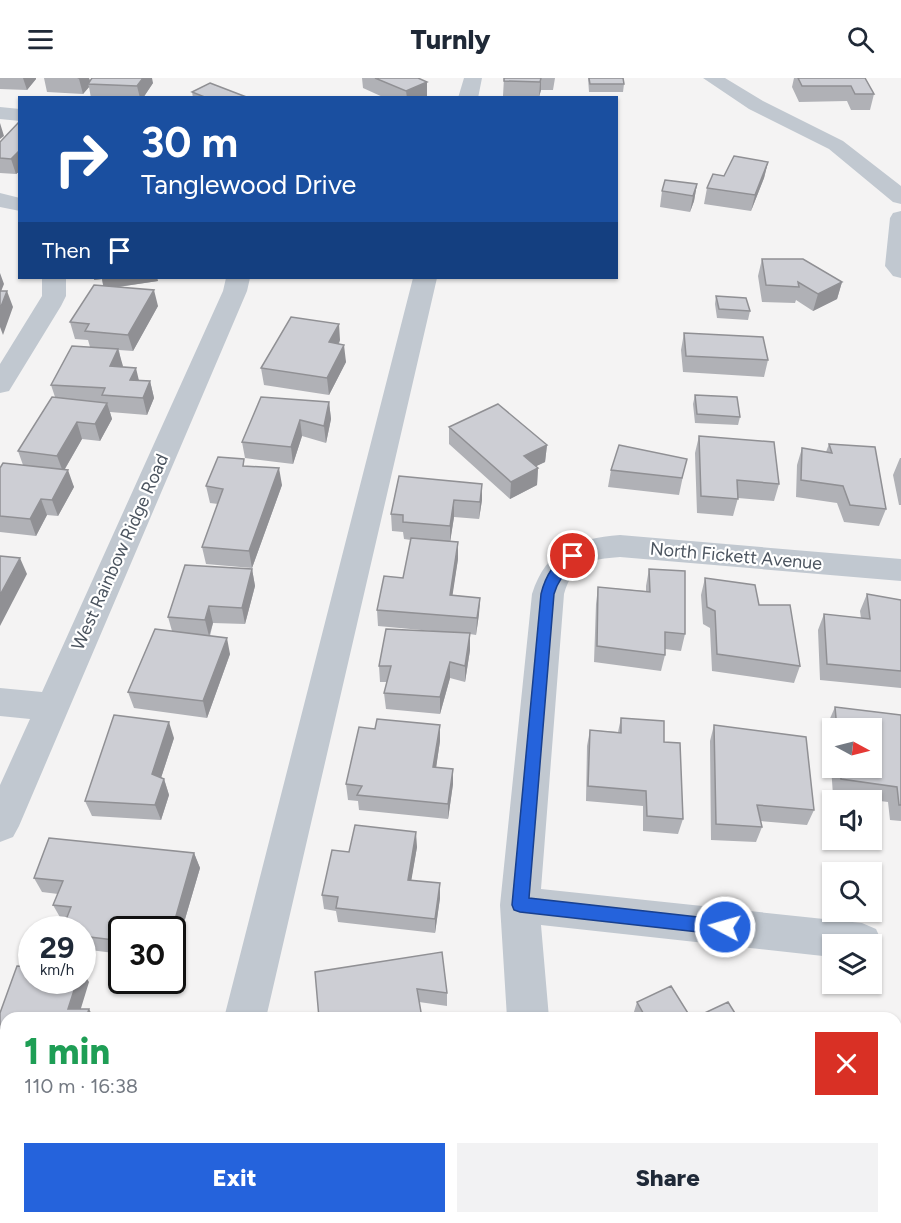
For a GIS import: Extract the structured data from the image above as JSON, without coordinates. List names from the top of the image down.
{
  "streets": {
    "street": ["West Rainbow Ridge Road", "North Fickett Avenue"]
  },
  "north": "right",
  "page": {
    "header": "Turnly",
    "turn": ["30 m", "Tanglewood Drive"],
    "then": "Then",
    "speed": "29 km/h",
    "limit": "30",
    "heading": ["1 min", "110 m · 16:38"],
    "buttons": ["Exit", "Share"]
  }
}
